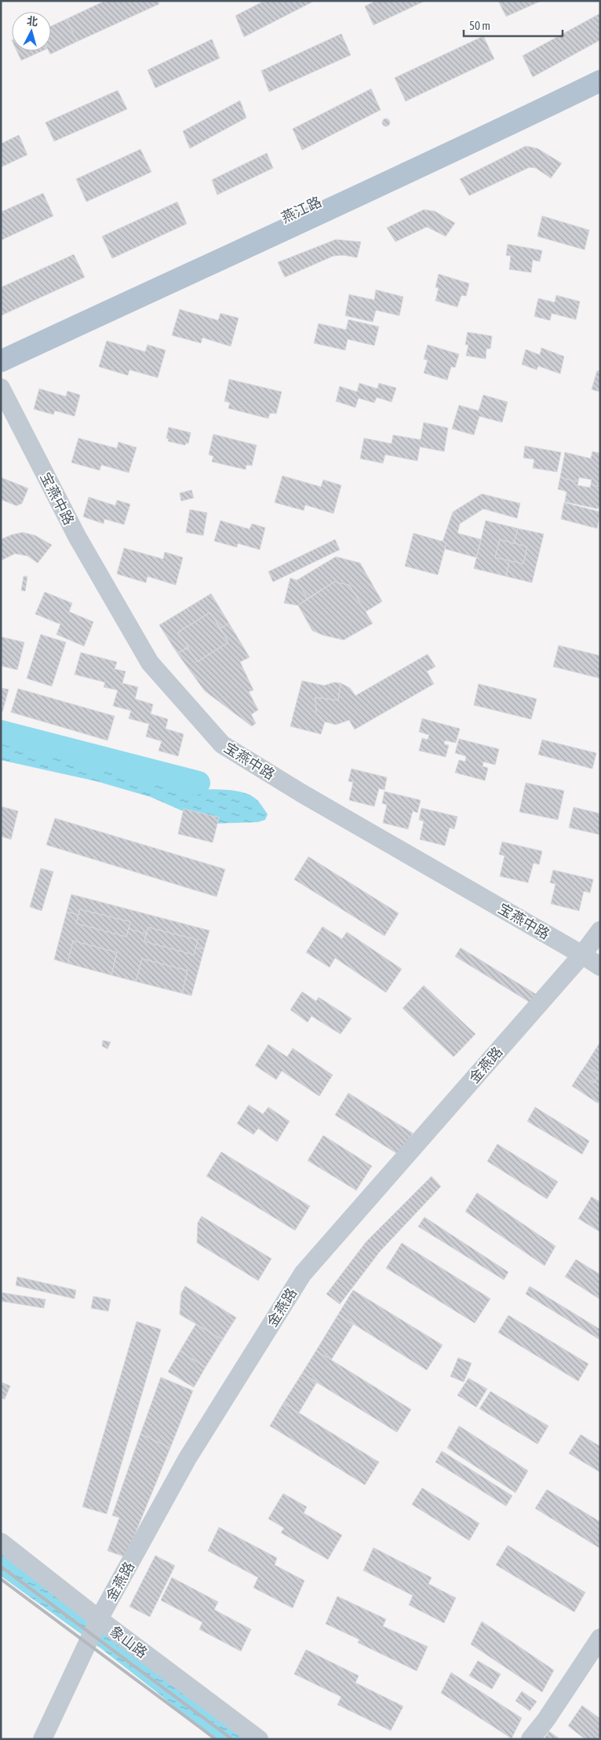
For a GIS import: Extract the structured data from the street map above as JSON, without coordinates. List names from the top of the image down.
{
  "streets": {
    "main road": ["燕江路"],
    "street": ["宝燕中路", "金燕路", "象山路"]
  },
  "crossings": [
    ["宝燕中路", "金燕路"],
    ["金燕路", "象山路"]
  ],
  "scale_bar": "50 m",
  "north": "top"
}
